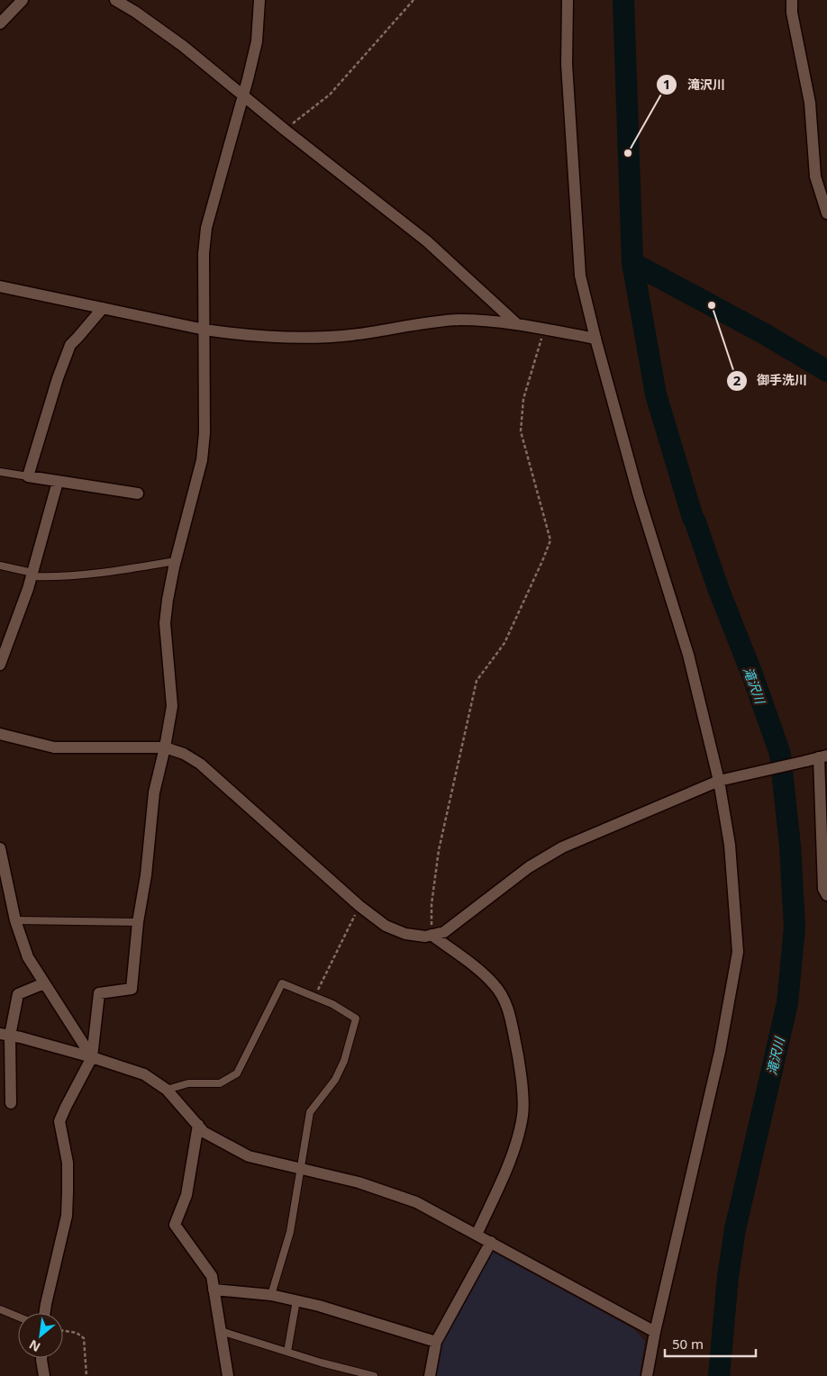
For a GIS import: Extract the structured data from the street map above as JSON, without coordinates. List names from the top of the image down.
{
  "water": ["滝沢川"],
  "places": ["滝沢川", "御手洗川"],
  "scale_bar": "50 m",
  "north": "bottom left"
}
